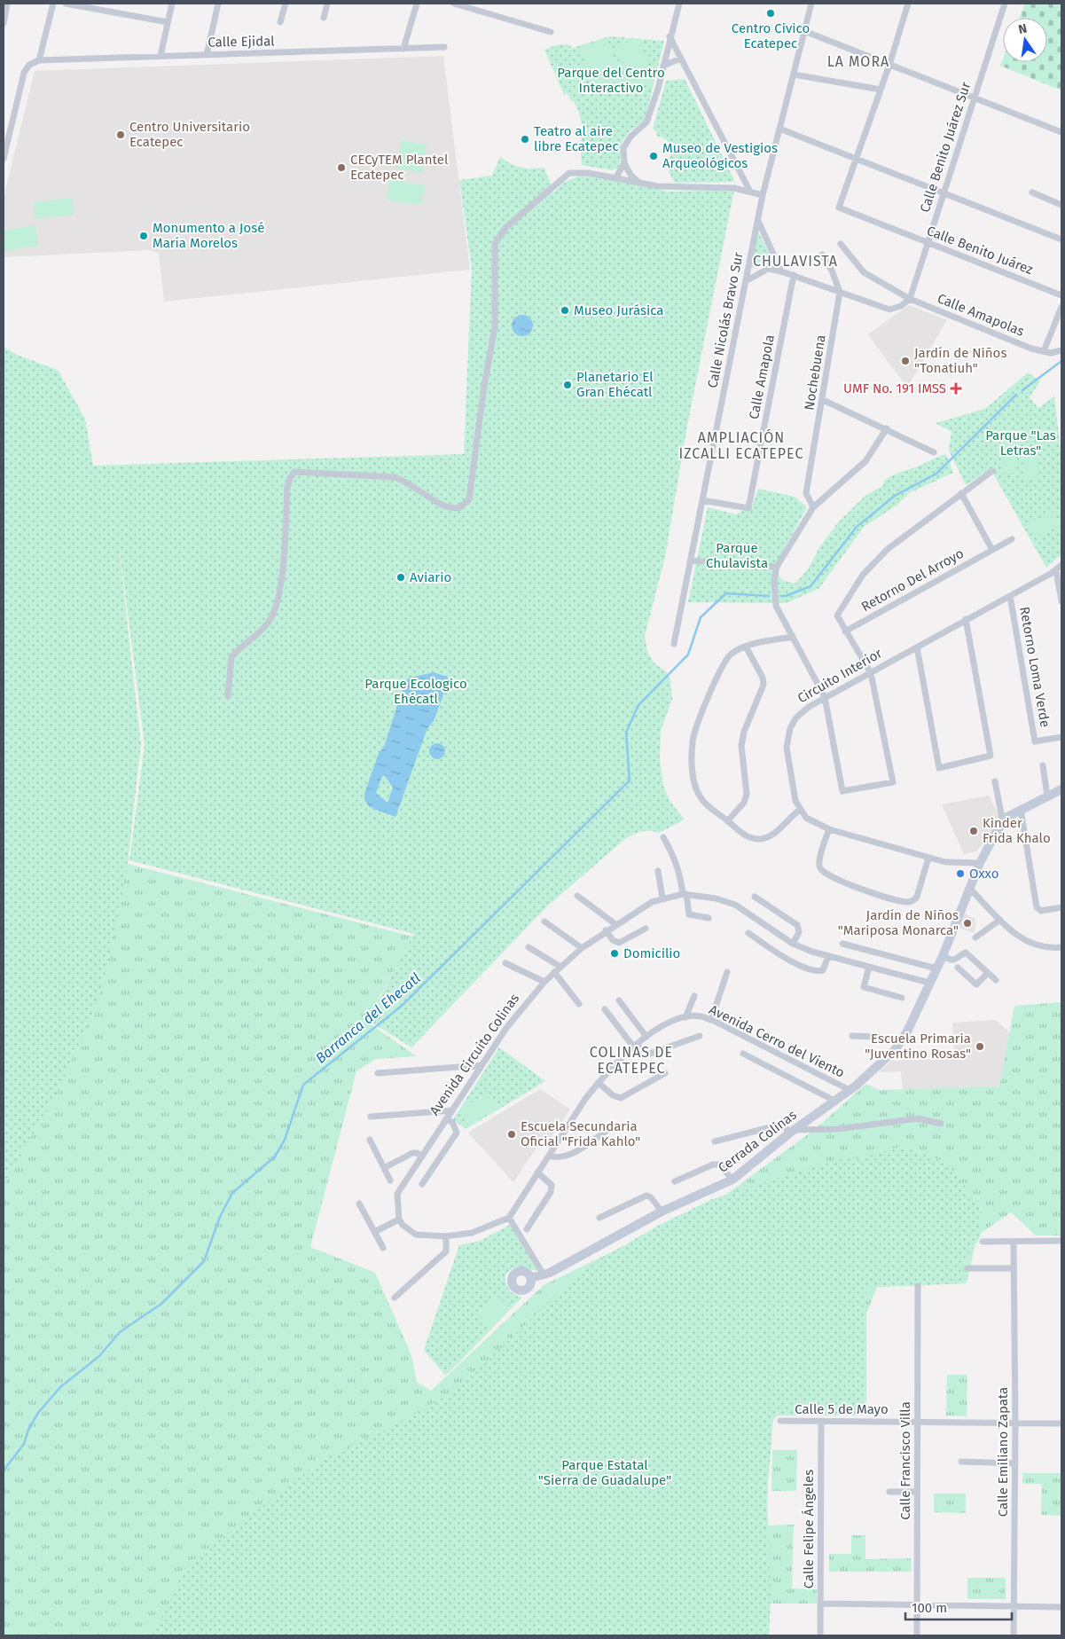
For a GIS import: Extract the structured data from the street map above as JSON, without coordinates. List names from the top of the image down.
{
  "streets": {
    "main road": ["Cerrada Colinas"],
    "street": [
      "Calle Ejidal",
      "Calle Benito Juárez Sur",
      "Calle Benito Juárez",
      "Calle Amapolas",
      "Calle Nicolás Bravo Sur",
      "Nochebuena",
      "Calle Amapola",
      "Retorno Del Arroyo",
      "Retorno Loma Verde",
      "Circuito Interior",
      "Avenida Cerro del Viento",
      "Avenida Circuito Colinas",
      "Calle 5 de Mayo",
      "Calle Emiliano Zapata",
      "Calle Francisco Villa",
      "Calle Felipe Ángeles"
    ]
  },
  "crossings": [
    ["Calle Benito Juárez Sur", "Calle Benito Juárez"],
    ["Calle Benito Juárez Sur", "Calle Amapolas"],
    ["Calle Nicolás Bravo Sur", "Calle Amapola"],
    ["Retorno Del Arroyo", "Circuito Interior"],
    ["Retorno Loma Verde", "Circuito Interior"],
    ["Avenida Cerro del Viento", "Cerrada Colinas"],
    ["Avenida Circuito Colinas", "Cerrada Colinas"],
    ["Calle 5 de Mayo", "Calle Emiliano Zapata"],
    ["Calle 5 de Mayo", "Calle Francisco Villa"],
    ["Calle 5 de Mayo", "Calle Felipe Ángeles"]
  ],
  "districts": [
    "LA MORA",
    "CHULAVISTA",
    "AMPLIACIÓN IZCALLI ECATEPEC",
    "COLINAS DE ECATEPEC"
  ],
  "water": ["Barranca del Ehecatl"],
  "parks": [
    "Parque del Centro Interactivo",
    "Parque \"Las Letras\"",
    "Parque Chulavista",
    "Parque Ecologico Ehécatl",
    "Parque Estatal \"Sierra de Guadalupe\""
  ],
  "places": {
    "other": [
      "Centro Civico Ecatepec",
      "Centro Universitario Ecatepec",
      "Teatro al aire libre Ecatepec",
      "Museo de Vestigios Arqueológicos",
      "CECyTEM Plantel Ecatepec",
      "Monumento a José María Morelos",
      "Museo Jurásica",
      "Jardín de Niños \"Tonatiuh\"",
      "Planetario El Gran Ehécatl",
      "Aviario",
      "Kinder Frida Khalo",
      "Oxxo",
      "Jardín de Niños \"Mariposa Monarca\"",
      "Domicilio",
      "Escuela Primaria \"Juventino Rosas\"",
      "Escuela Secundaria Oficial \"Frida Kahlo\""
    ],
    "health": ["UMF No. 191 IMSS"]
  },
  "scale_bar": "100 m",
  "north": "top"
}
